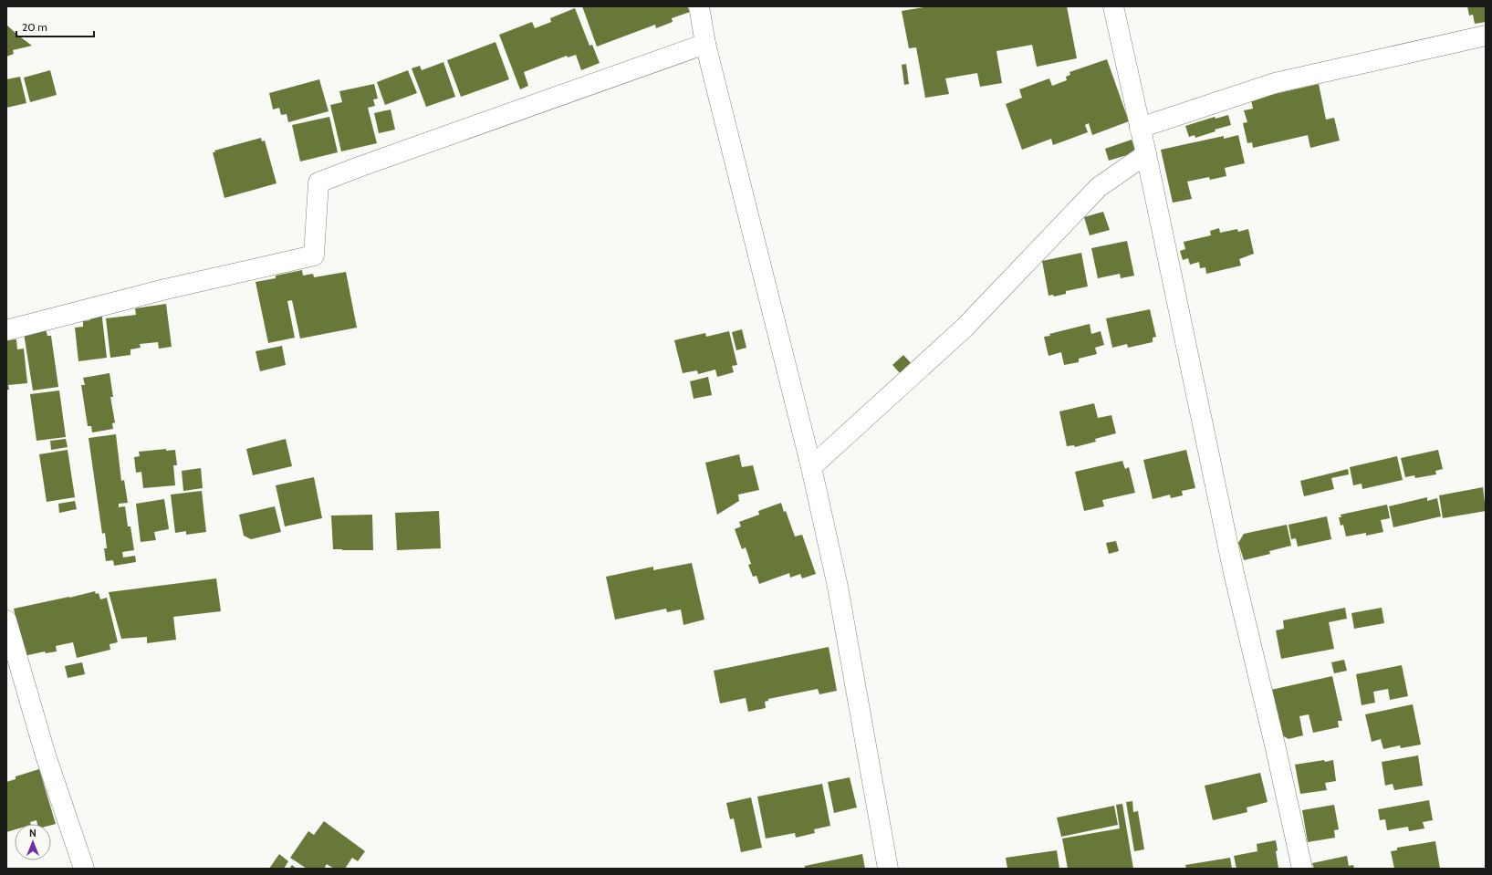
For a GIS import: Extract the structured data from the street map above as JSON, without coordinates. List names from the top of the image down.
{
  "scale_bar": "20 m",
  "north": "top"
}
